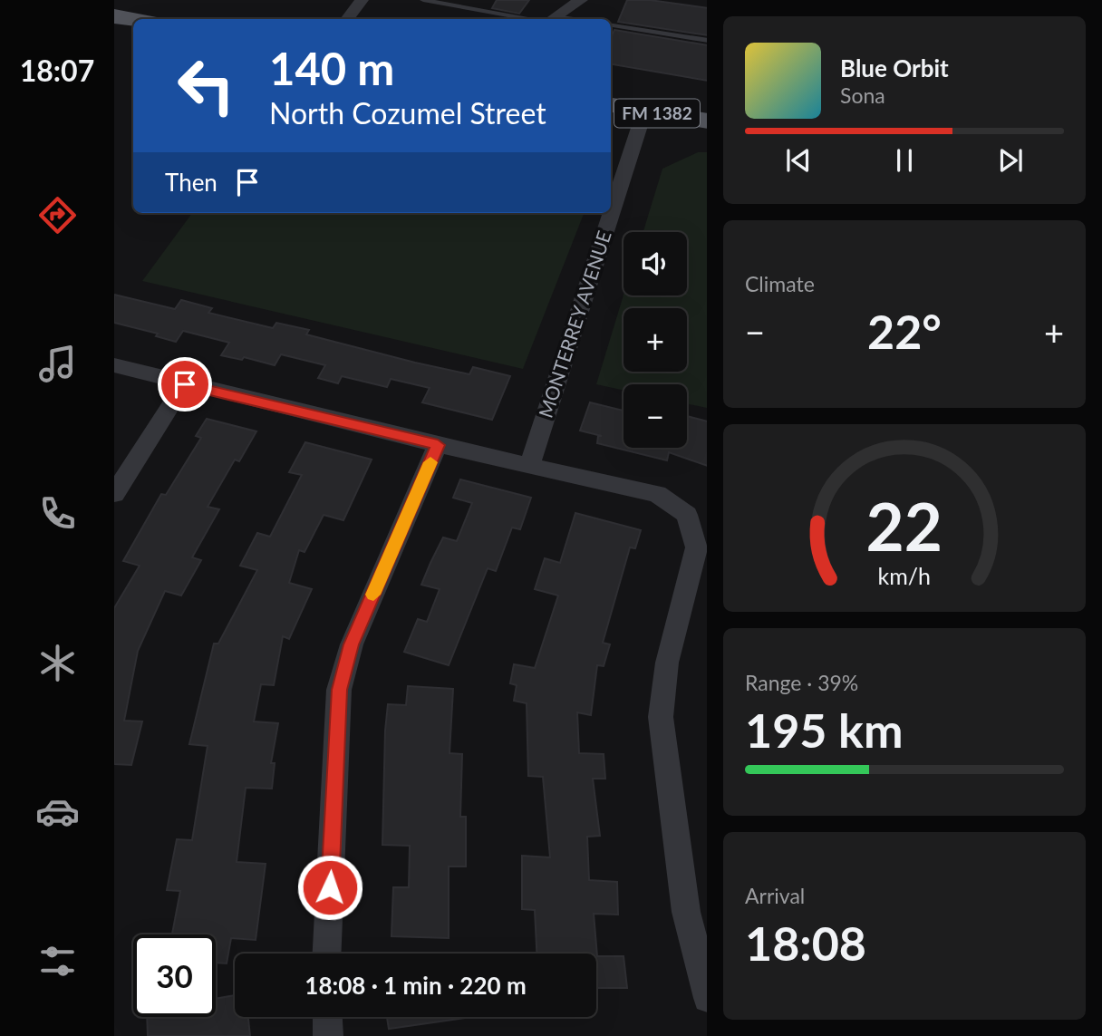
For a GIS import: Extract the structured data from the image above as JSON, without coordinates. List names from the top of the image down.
{
  "streets": {
    "main road": ["FM 1382"],
    "street": ["MONTERREY AVENUE"]
  },
  "crossings": [
    ["FM 1382", "MONTERREY AVENUE"]
  ],
  "page": {
    "tabs": "18:07",
    "turn": ["140 m", "North Cozumel Street"],
    "song": ["Blue Orbit", "Sona"],
    "then": "Then",
    "tile": [
      "Climate",
      ["Range · 39%", "195 km"],
      ["Arrival", "18:08"]
    ],
    "map_buttons": ["+", "−"],
    "heat": ["−", "22°", "+"],
    "limit": "30",
    "trip": "18:08 · 1 min · 220 m",
    "gauge": ["22", "km/h"]
  }
}
